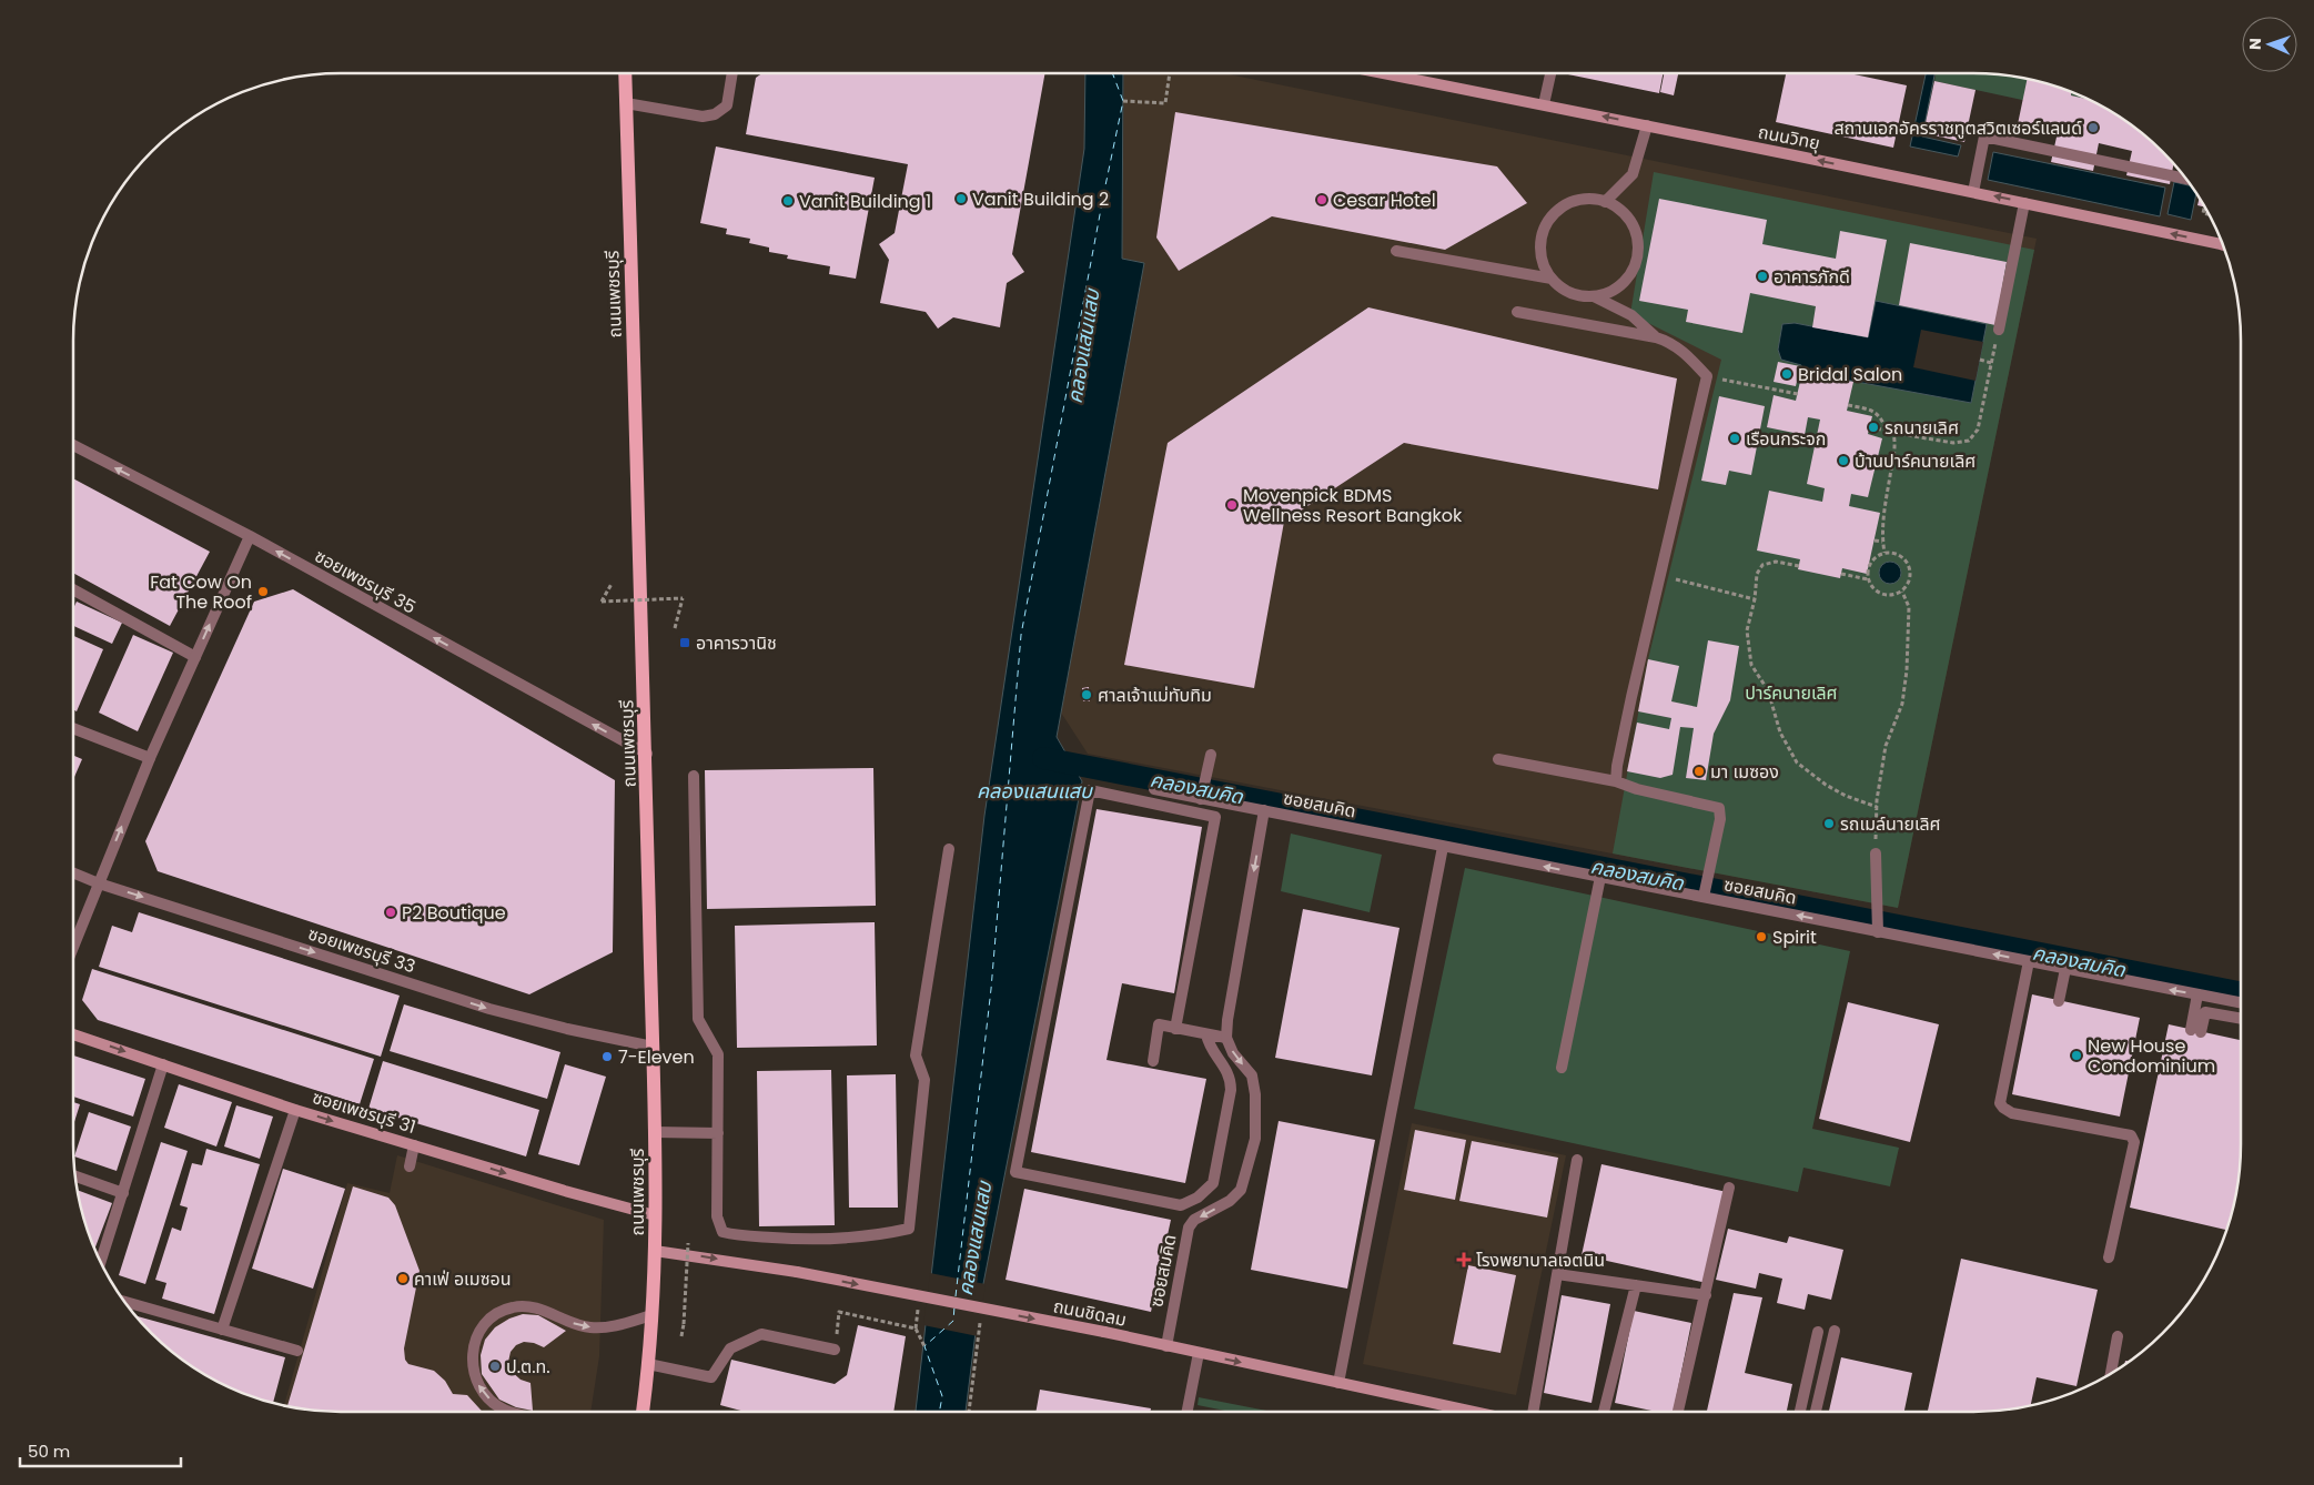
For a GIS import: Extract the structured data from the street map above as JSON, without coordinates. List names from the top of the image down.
{
  "streets": {
    "main road": ["ถนนเพชรบุรี"],
    "street": [
      "ถนนวิทยุ",
      "ซอยเพชรบุรี 35",
      "ซอยสมคิด",
      "ซอยเพชรบุรี 33",
      "ซอยเพชรบุรี 31",
      "ถนนชิดลม"
    ]
  },
  "crossings": [
    ["ถนนเพชรบุรี", "ซอยเพชรบุรี 35"],
    ["ถนนเพชรบุรี", "ซอยเพชรบุรี 33"],
    ["ถนนเพชรบุรี", "ซอยเพชรบุรี 31"],
    ["ถนนเพชรบุรี", "ถนนชิดลม"],
    ["ซอยสมคิด", "ถนนชิดลม"]
  ],
  "one_way": [
    "ถนนวิทยุ",
    "ซอยเพชรบุรี 35",
    "ซอยเพชรบุรี 33",
    "ซอยเพชรบุรี 31",
    "ถนนชิดลม"
  ],
  "water": ["คลองแสนแสบ", "คลองสมคิด"],
  "parks": ["ปาร์คนายเลิศ"],
  "places": {
    "other": [
      "สถานเอกอัครราชทูตสวิตเซอร์แลนด์",
      "Vanit Building 2",
      "Cesar Hotel",
      "Vanit Building 1",
      "อาคารภักดี",
      "Bridal Salon",
      "รถนายเลิศ",
      "เรือนกระจก",
      "บ้านปาร์คนายเลิศ",
      "Movenpick BDMS Wellness Resort Bangkok",
      "Fat Cow On The Roof",
      "ศาลเจ้าแม่ทับทิม",
      "มา เมซอง",
      "รถเมล์นายเลิศ",
      "P2 Boutique",
      "Spirit",
      "New House Condominium",
      "7-Eleven",
      "คาเฟ่ อเมซอน",
      "ป.ต.ท."
    ],
    "transit": ["อาคารวานิช"],
    "health": ["โรงพยาบาลเจตนิน"]
  },
  "scale_bar": "50 m",
  "north": "left"
}
